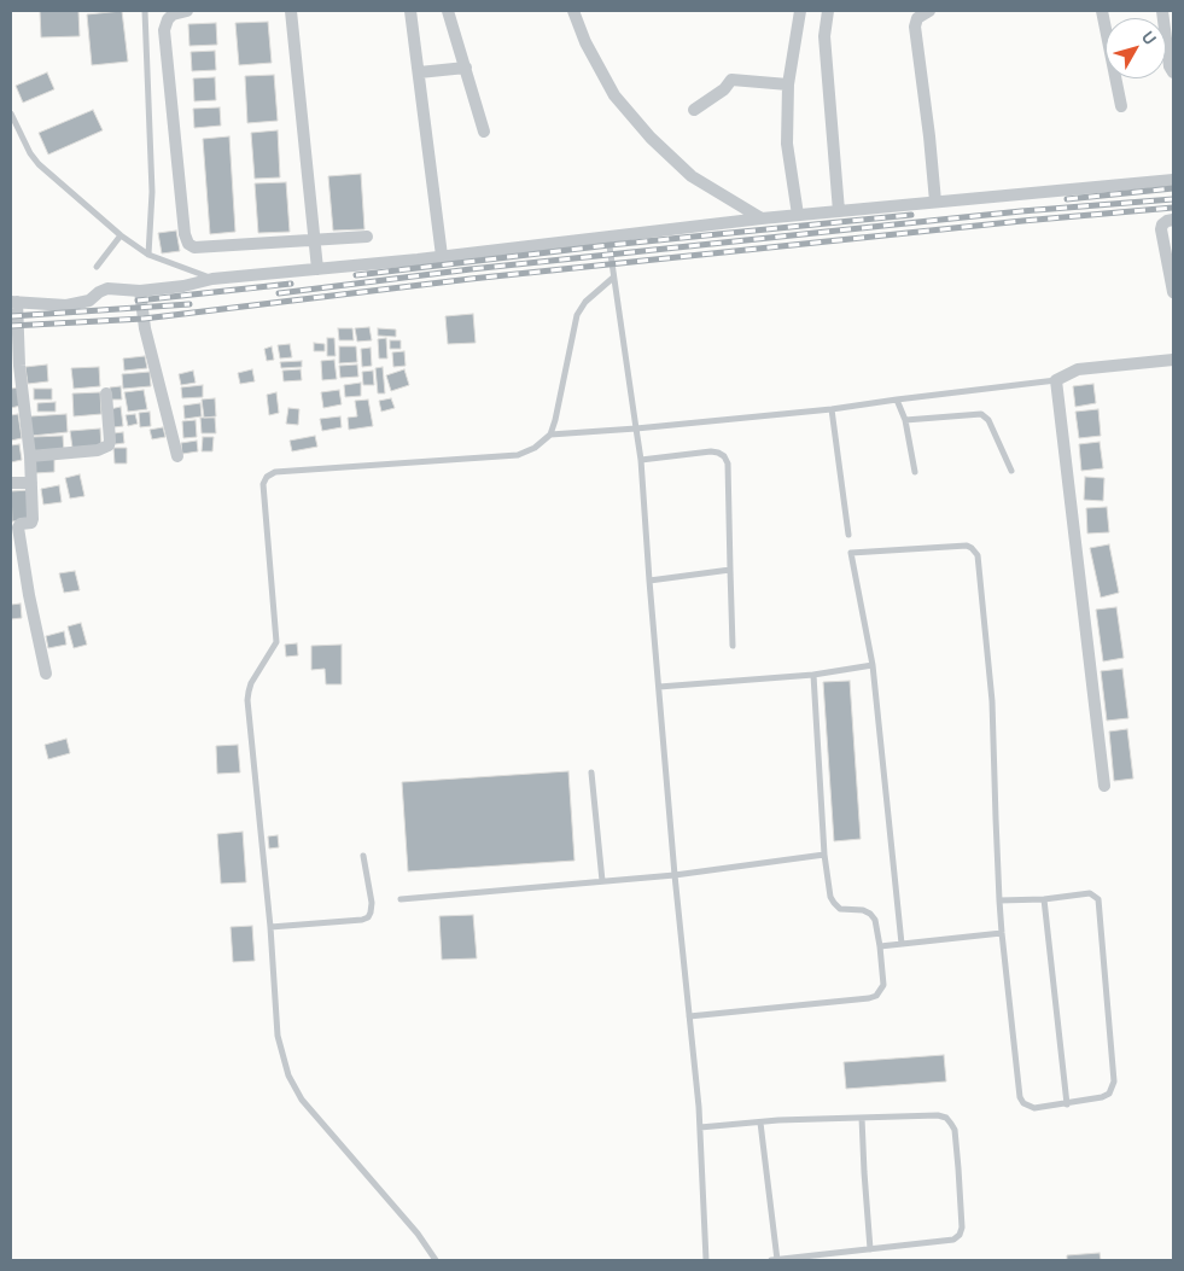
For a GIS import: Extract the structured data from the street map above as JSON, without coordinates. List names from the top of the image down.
{
  "north": "top right"
}
